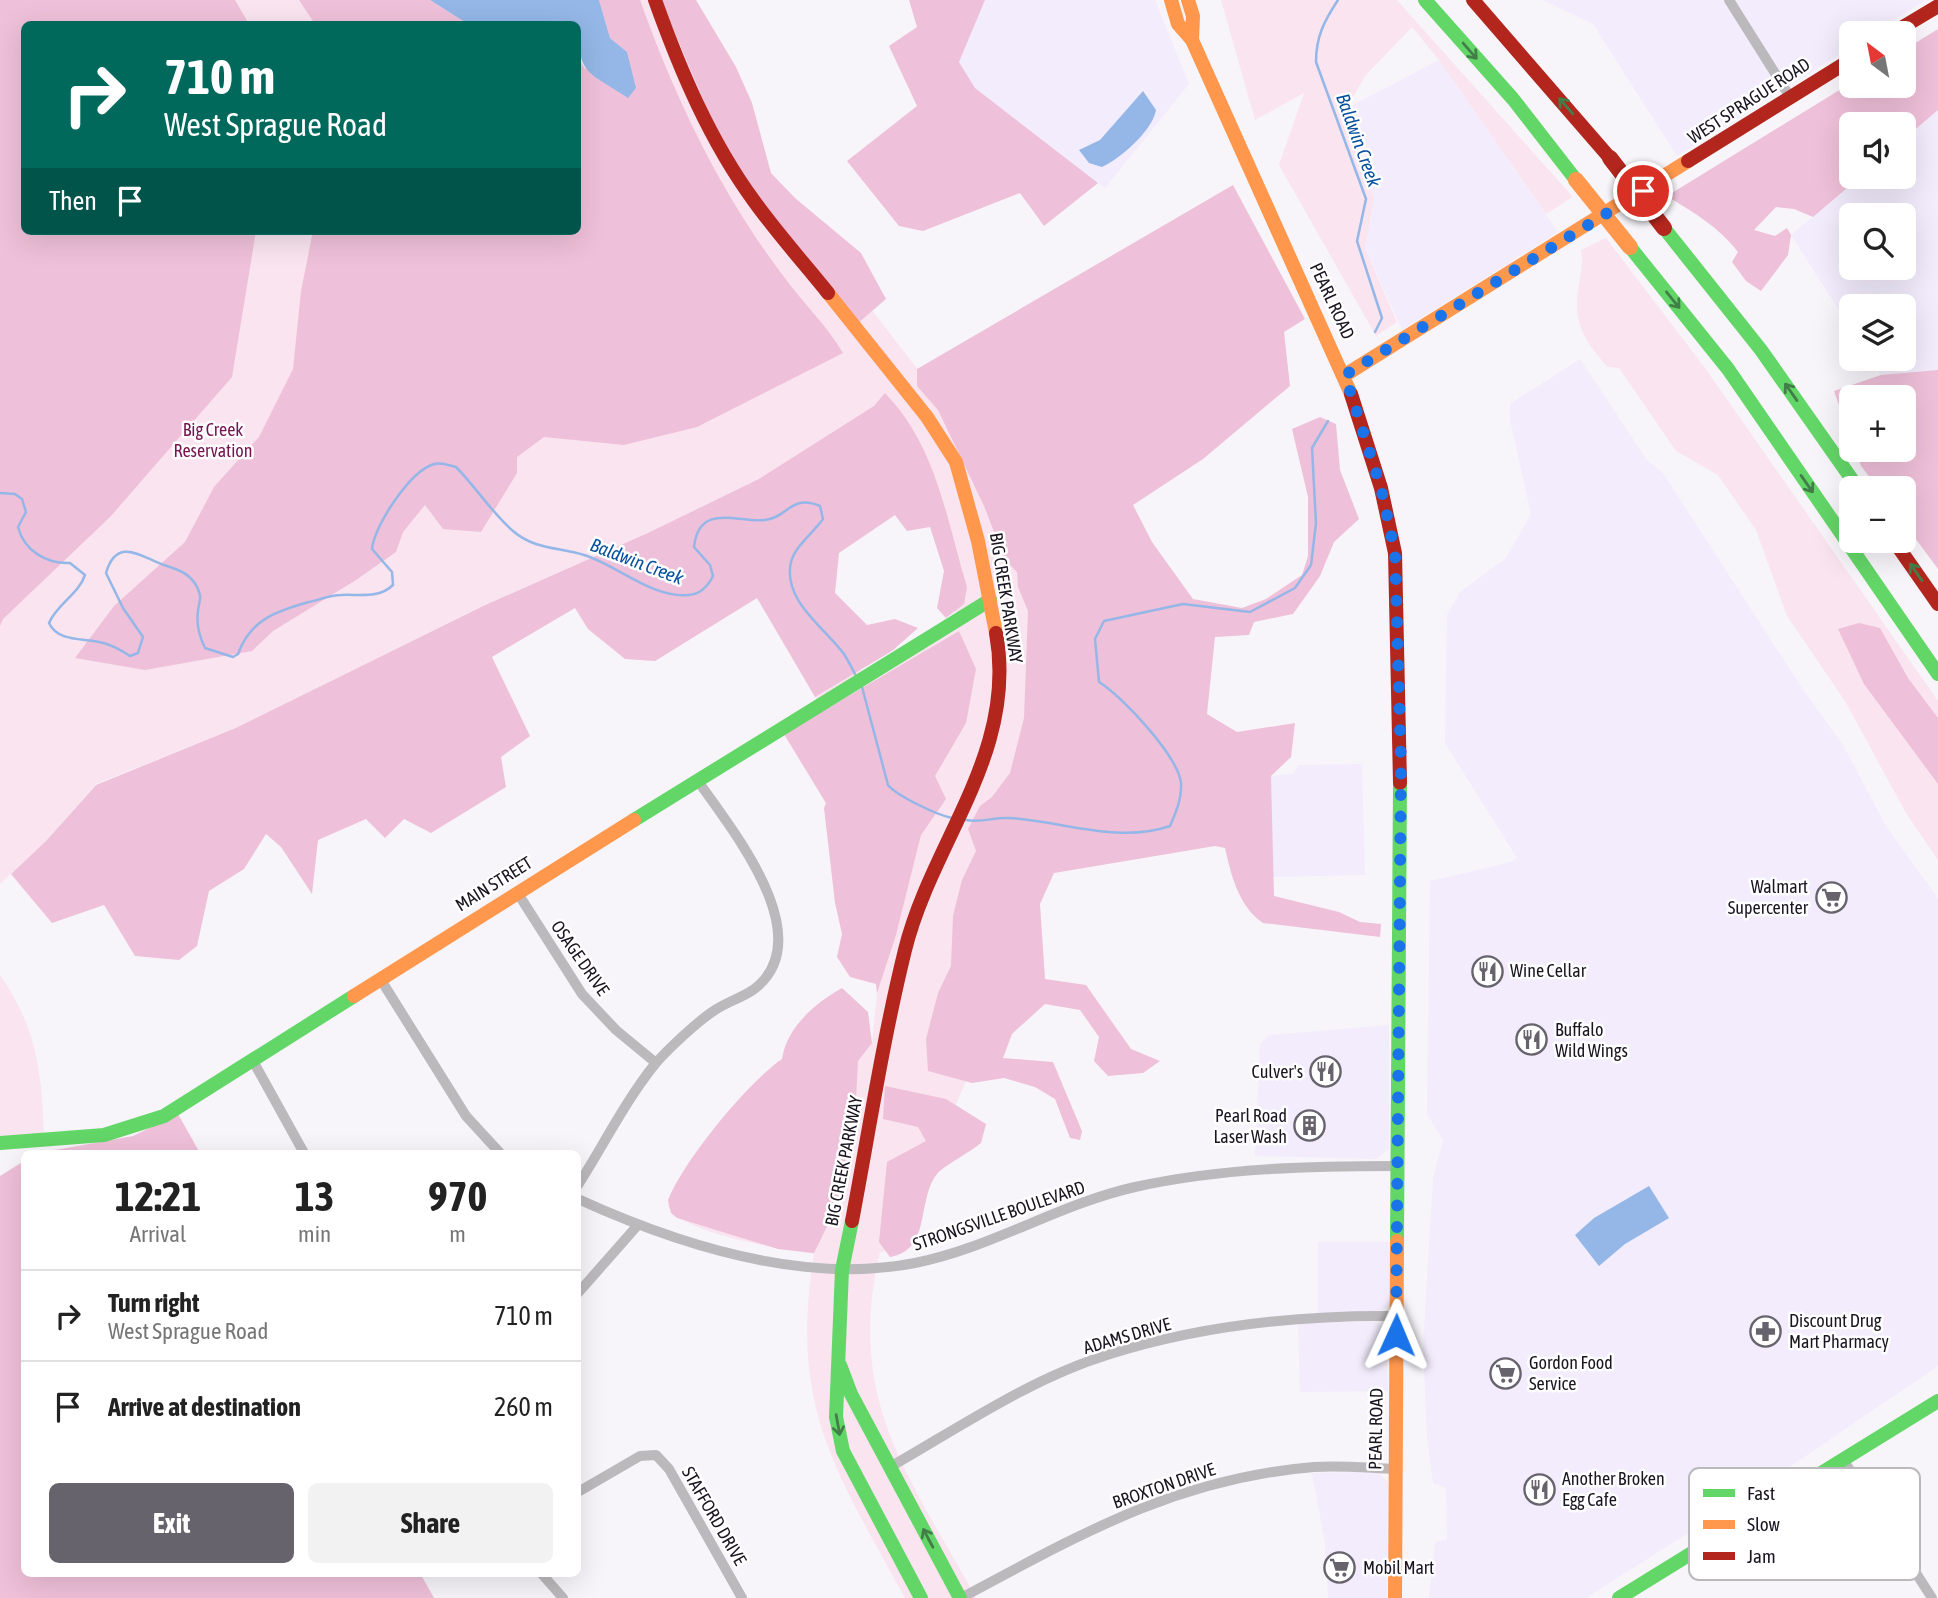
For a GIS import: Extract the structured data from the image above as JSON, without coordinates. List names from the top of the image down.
{
  "streets": {
    "main road": [
      "WEST SPRAGUE ROAD",
      "PEARL ROAD",
      "BIG CREEK PARKWAY",
      "MAIN STREET"
    ],
    "street": [
      "OSAGE DRIVE",
      "STRONGSVILLE BOULEVARD",
      "ADAMS DRIVE",
      "BROXTON DRIVE",
      "STAFFORD DRIVE"
    ]
  },
  "crossings": [
    ["WEST SPRAGUE ROAD", "PEARL ROAD"],
    ["PEARL ROAD", "STRONGSVILLE BOULEVARD"],
    ["PEARL ROAD", "ADAMS DRIVE"],
    ["PEARL ROAD", "BROXTON DRIVE"],
    ["BIG CREEK PARKWAY", "MAIN STREET"],
    ["BIG CREEK PARKWAY", "STRONGSVILLE BOULEVARD"],
    ["BIG CREEK PARKWAY", "ADAMS DRIVE"],
    ["BIG CREEK PARKWAY", "BROXTON DRIVE"],
    ["MAIN STREET", "OSAGE DRIVE"]
  ],
  "water": ["Baldwin Creek"],
  "parks": ["Big Creek Reservation"],
  "places": {
    "supermarket": ["Walmart Supercenter", "Gordon Food Service", "Mobil Mart"],
    "restaurant": [
      "Wine Cellar",
      "Buffalo Wild Wings",
      "Culver's",
      "Another Broken Egg Cafe"
    ],
    "building": ["Pearl Road Laser Wash"],
    "pharmacy": ["Discount Drug Mart Pharmacy"]
  },
  "legend": ["Fast", "Slow", "Jam"],
  "north": "top left",
  "page": {
    "map_buttons": ["+", "−"],
    "turn": ["710 m", "West Sprague Road"],
    "then": "Then",
    "eta": [
      "12:21",
      "Arrival",
      "13",
      "min",
      "970",
      "m"
    ],
    "list": [
      {
        "name": "Turn right",
        "note": "West Sprague Road",
        "value": "710 m"
      },
      {
        "name": "Arrive at destination",
        "value": "260 m"
      }
    ],
    "buttons": ["Exit", "Share"]
  }
}
